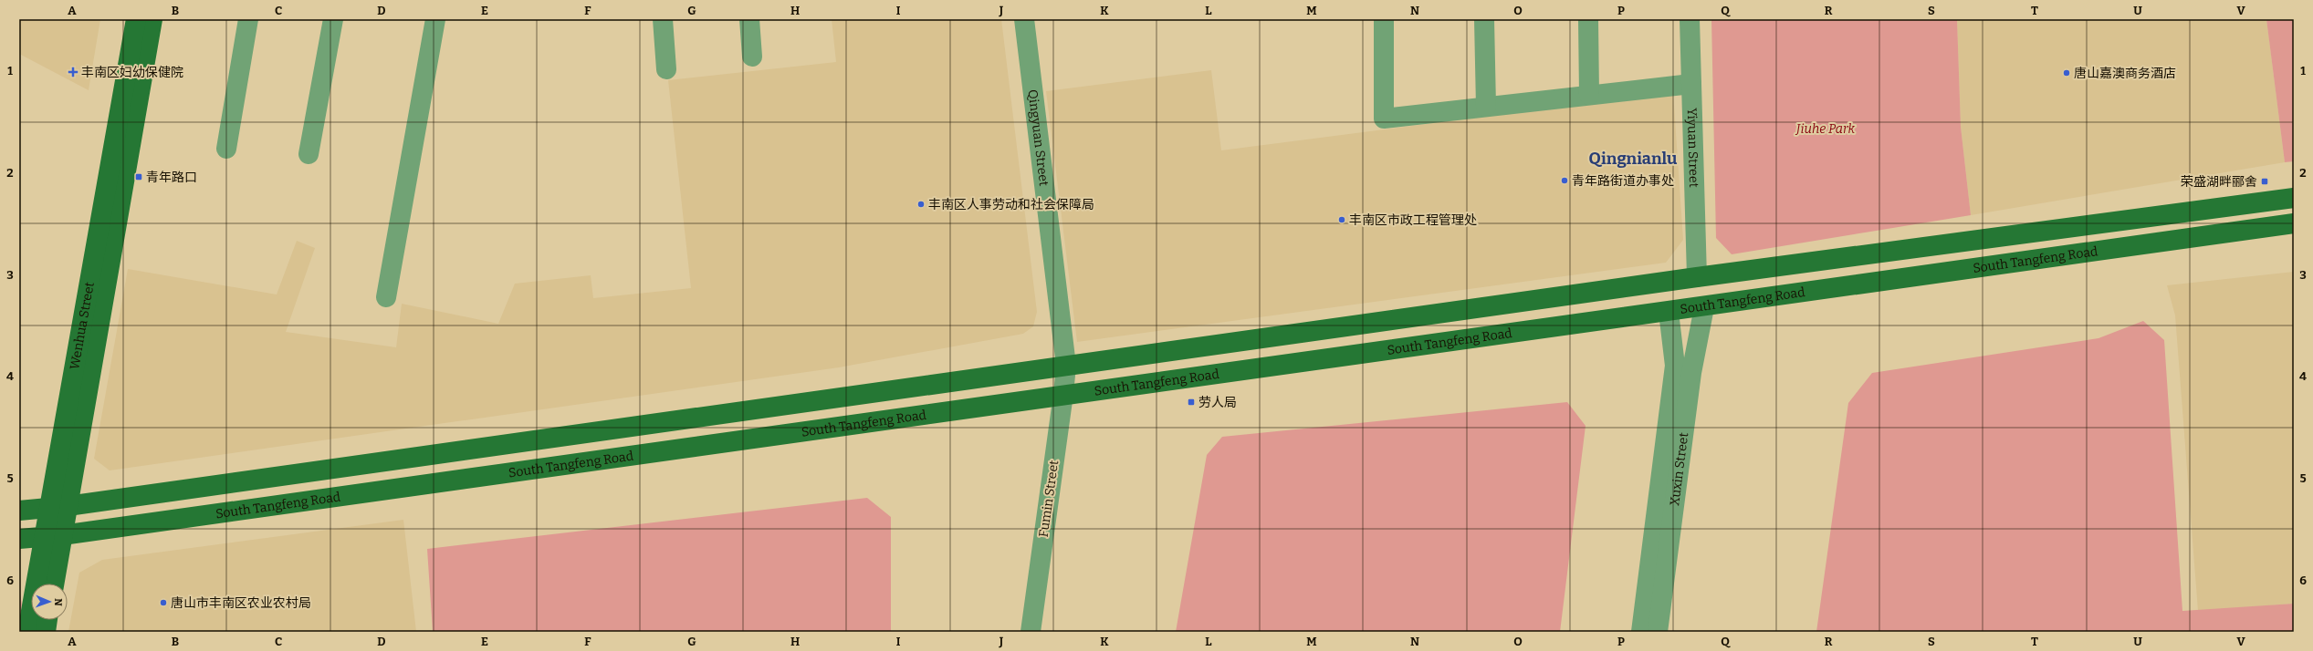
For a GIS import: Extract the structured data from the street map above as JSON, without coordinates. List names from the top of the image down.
{
  "streets": {
    "main road": ["South Tangfeng Road", "Wenhua Street"],
    "street": [
      "Qingyuan Street",
      "Yiyuan Street",
      "Xuxin Street",
      "Fumin Street"
    ]
  },
  "crossings": [
    ["Qingyuan Street", "Fumin Street"],
    ["South Tangfeng Road", "Wenhua Street"],
    ["South Tangfeng Road", "Xuxin Street"],
    ["South Tangfeng Road", "Fumin Street"]
  ],
  "districts": ["Qingnianlu"],
  "parks": ["Jiuhe Park"],
  "places": {
    "health": ["丰南区妇幼保健院"],
    "other": [
      "唐山嘉澳商务酒店",
      "青年路街道办事处",
      "丰南区人事劳动和社会保障局",
      "丰南区市政工程管理处",
      "唐山市丰南区农业农村局"
    ],
    "transit": ["青年路口", "荣盛湖畔郦舍", "劳人局"]
  },
  "north": "right",
  "grid": {
    "columns": [
      "A",
      "B",
      "C",
      "D",
      "E",
      "F",
      "G",
      "H",
      "I",
      "J",
      "K",
      "L",
      "M",
      "N",
      "O",
      "P",
      "Q",
      "R",
      "S",
      "T",
      "U",
      "V"
    ],
    "rows": [
      "1",
      "2",
      "3",
      "4",
      "5",
      "6"
    ]
  }
}
